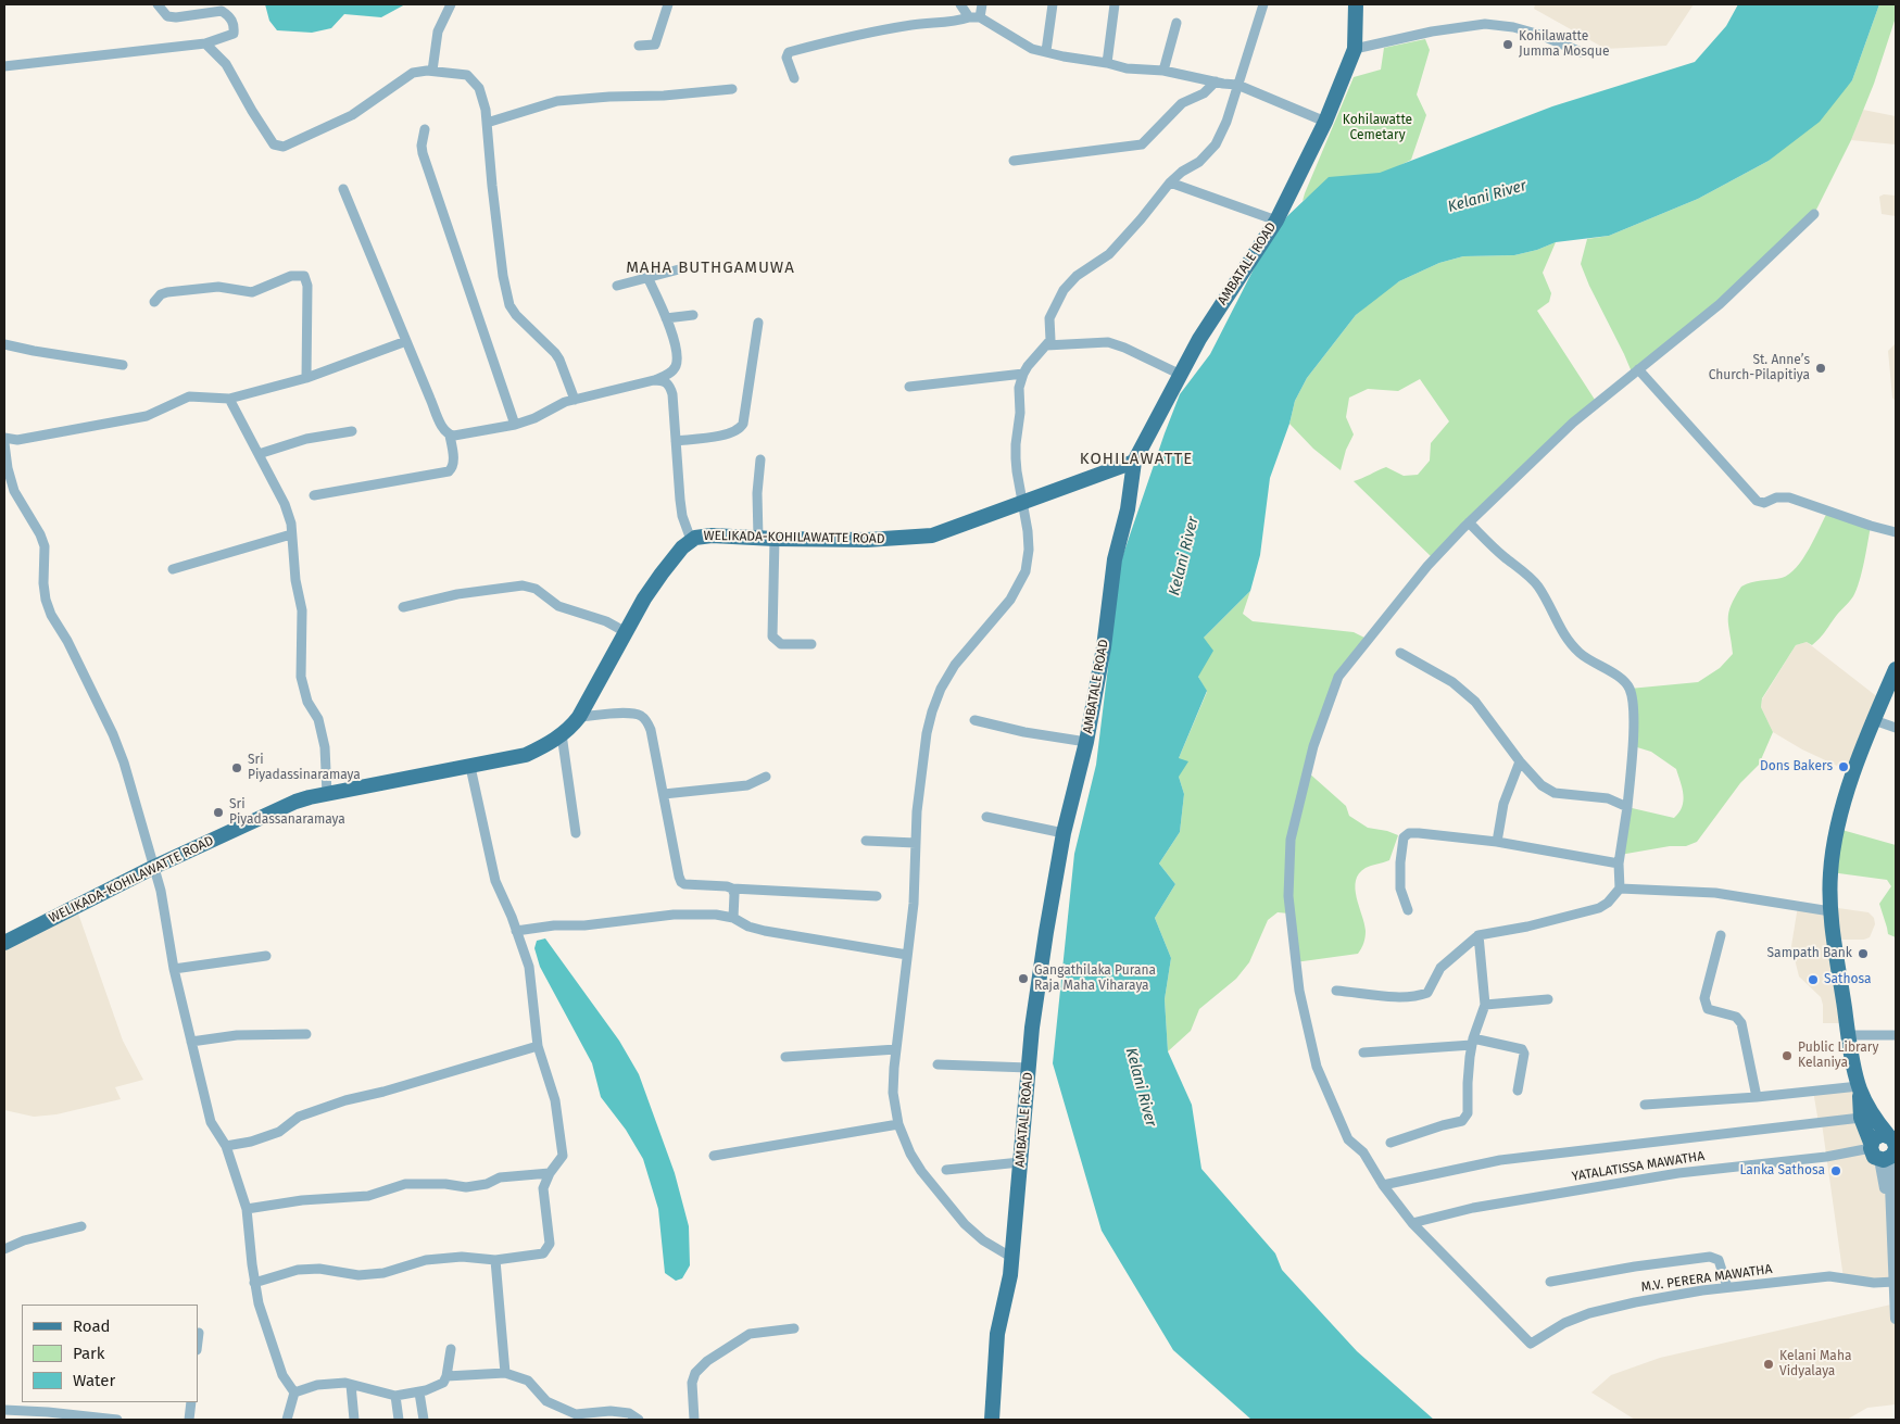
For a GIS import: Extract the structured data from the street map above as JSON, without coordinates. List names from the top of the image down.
{
  "streets": {
    "main road": ["AMBATALE ROAD", "WELIKADA-KOHILAWATTE ROAD"],
    "street": ["YATALATISSA MAWATHA", "M.V. PERERA MAWATHA"]
  },
  "crossings": [
    ["AMBATALE ROAD", "WELIKADA-KOHILAWATTE ROAD"],
    ["YATALATISSA MAWATHA", "M.V. PERERA MAWATHA"]
  ],
  "districts": ["MAHA BUTHGAMUWA", "KOHILAWATTE"],
  "water": ["Kelani River"],
  "parks": ["Kohilawatte Cemetary"],
  "places": [
    "Kohilawatte Jumma Mosque",
    "St. Anne’s Church-Pilapitiya",
    "Dons Bakers",
    "Sri Piyadassinaramaya",
    "Sri Piyadassanaramaya",
    "Sampath Bank",
    "Gangathilaka Purana Raja Maha Viharaya",
    "Sathosa",
    "Public Library Kelaniya",
    "Lanka Sathosa",
    "Kelani Maha Vidyalaya"
  ],
  "legend": ["Road", "Park", "Water"]
}
